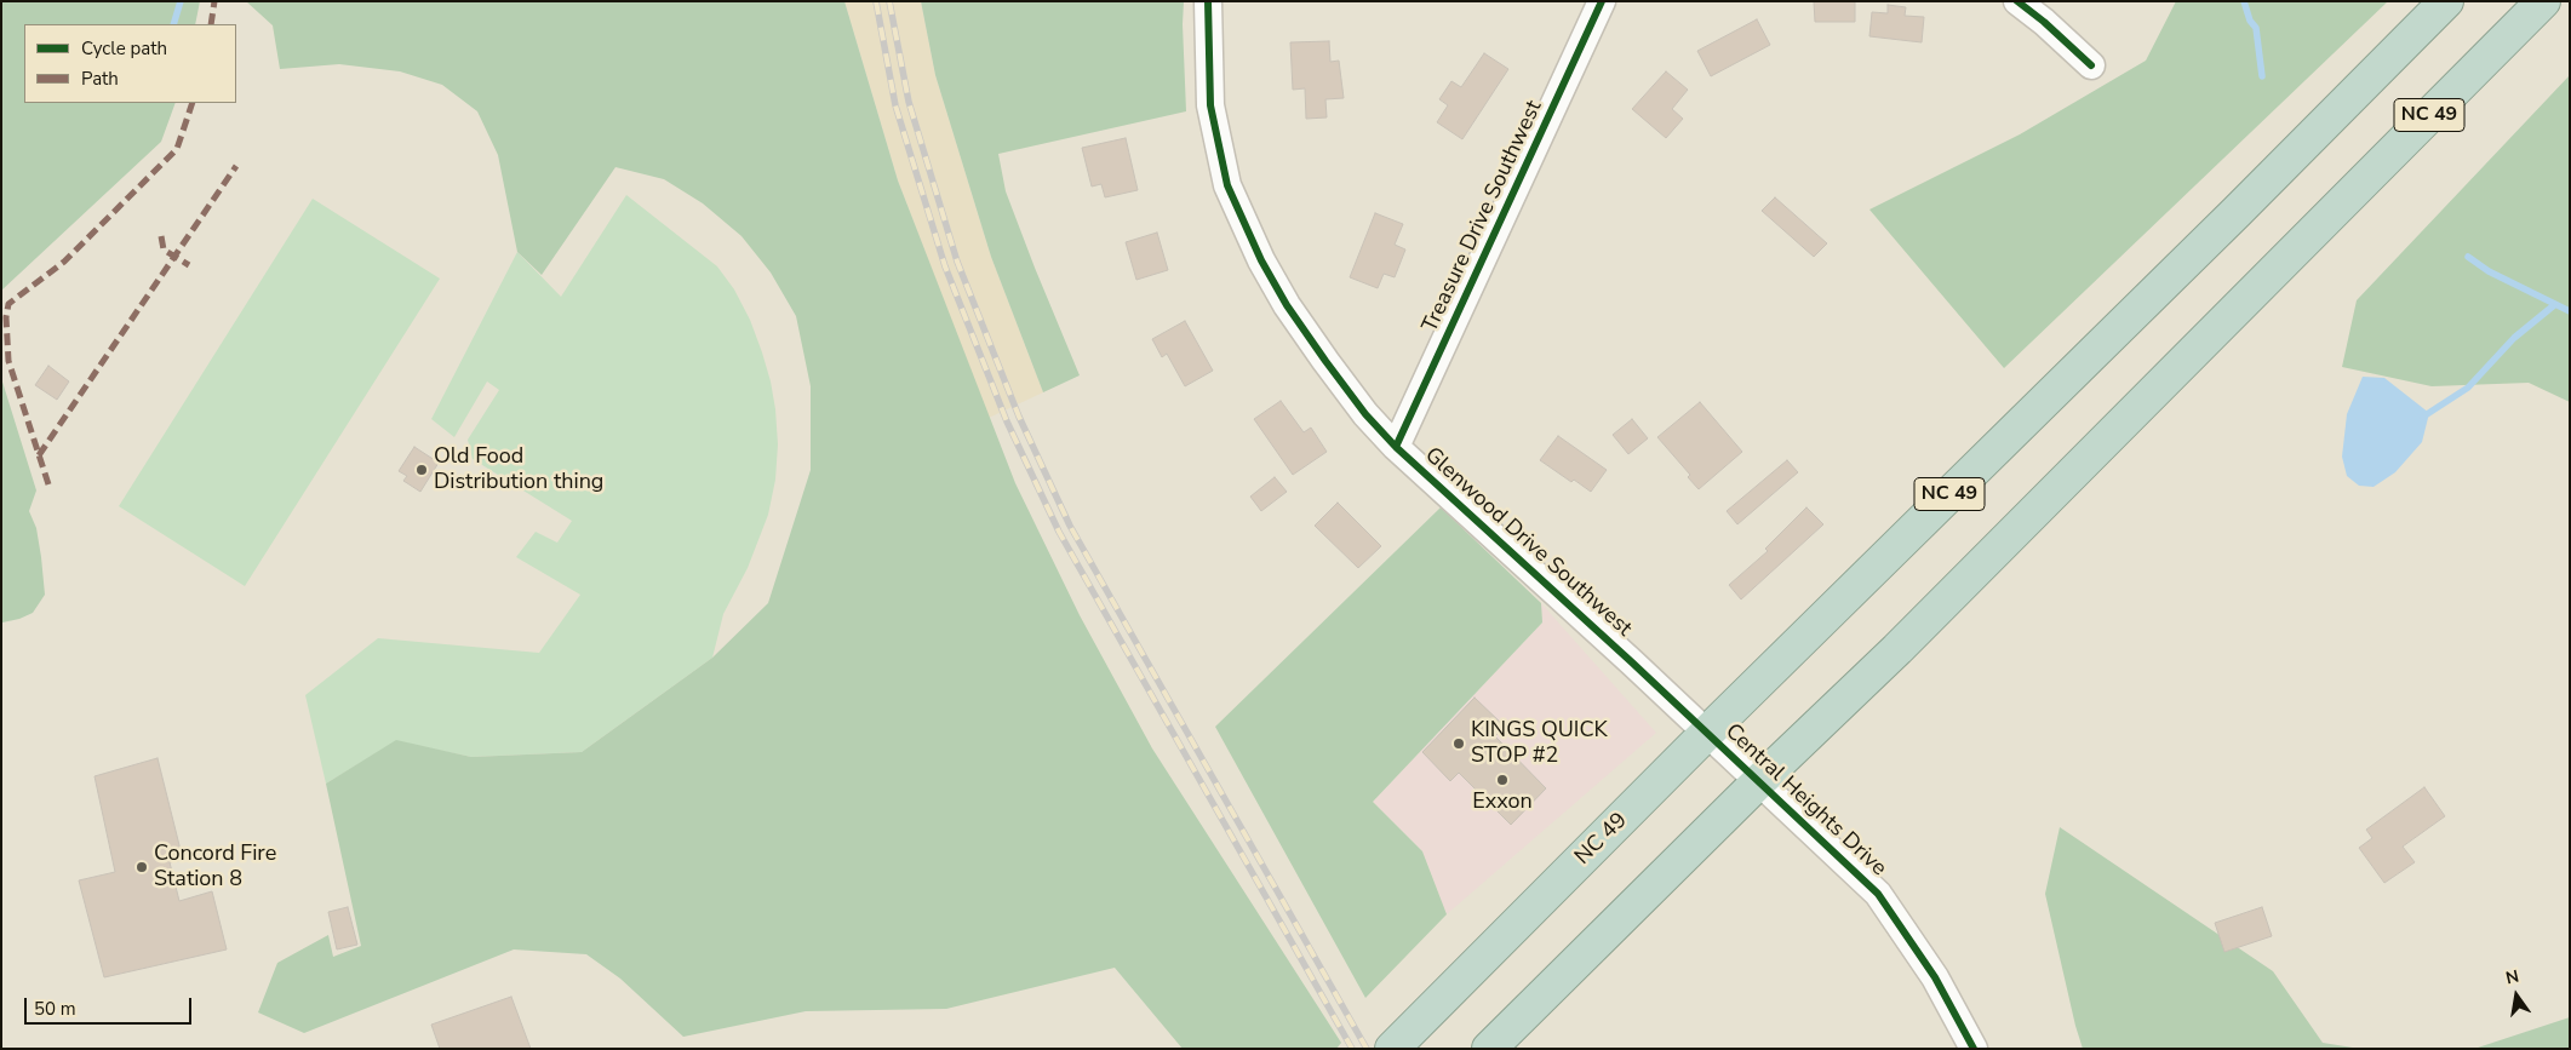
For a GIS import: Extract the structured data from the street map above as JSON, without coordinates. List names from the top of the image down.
{
  "streets": {
    "highway": ["NC 49"],
    "street": ["Treasure Drive Southwest", "Glenwood Drive Southwest", "Central Heights Drive"]
  },
  "crossings": [
    ["NC 49", "Glenwood Drive Southwest"],
    ["NC 49", "Central Heights Drive"],
    ["Treasure Drive Southwest", "Glenwood Drive Southwest"],
    ["Glenwood Drive Southwest", "Central Heights Drive"]
  ],
  "places": [
    "Old Food Distribution thing",
    "KINGS QUICK STOP #2",
    "Exxon",
    "Concord Fire Station 8"
  ],
  "legend": ["Cycle path", "Path"],
  "scale_bar": "50 m",
  "north": "top"
}
